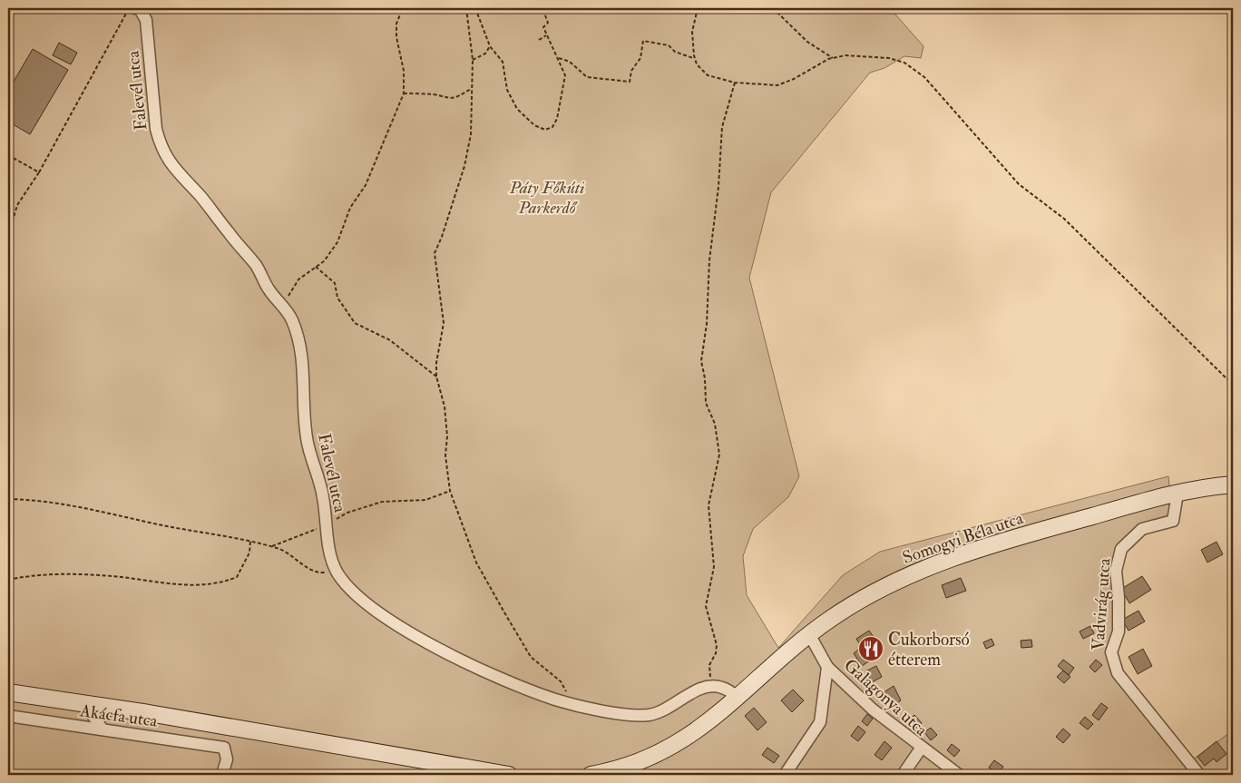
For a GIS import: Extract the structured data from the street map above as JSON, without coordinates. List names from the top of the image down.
{
  "streets": {
    "main road": ["Somogyi Béla utca"],
    "street": [
      "Falevél utca",
      "Vadvirág utca",
      "Galagonya utca",
      "Akácfa utca"
    ]
  },
  "crossings": [
    ["Somogyi Béla utca", "Vadvirág utca"],
    ["Somogyi Béla utca", "Galagonya utca"]
  ],
  "parks": ["Páty Főkúti Parkerdő"],
  "places": {
    "restaurant": ["Cukorborsó étterem"]
  }
}
